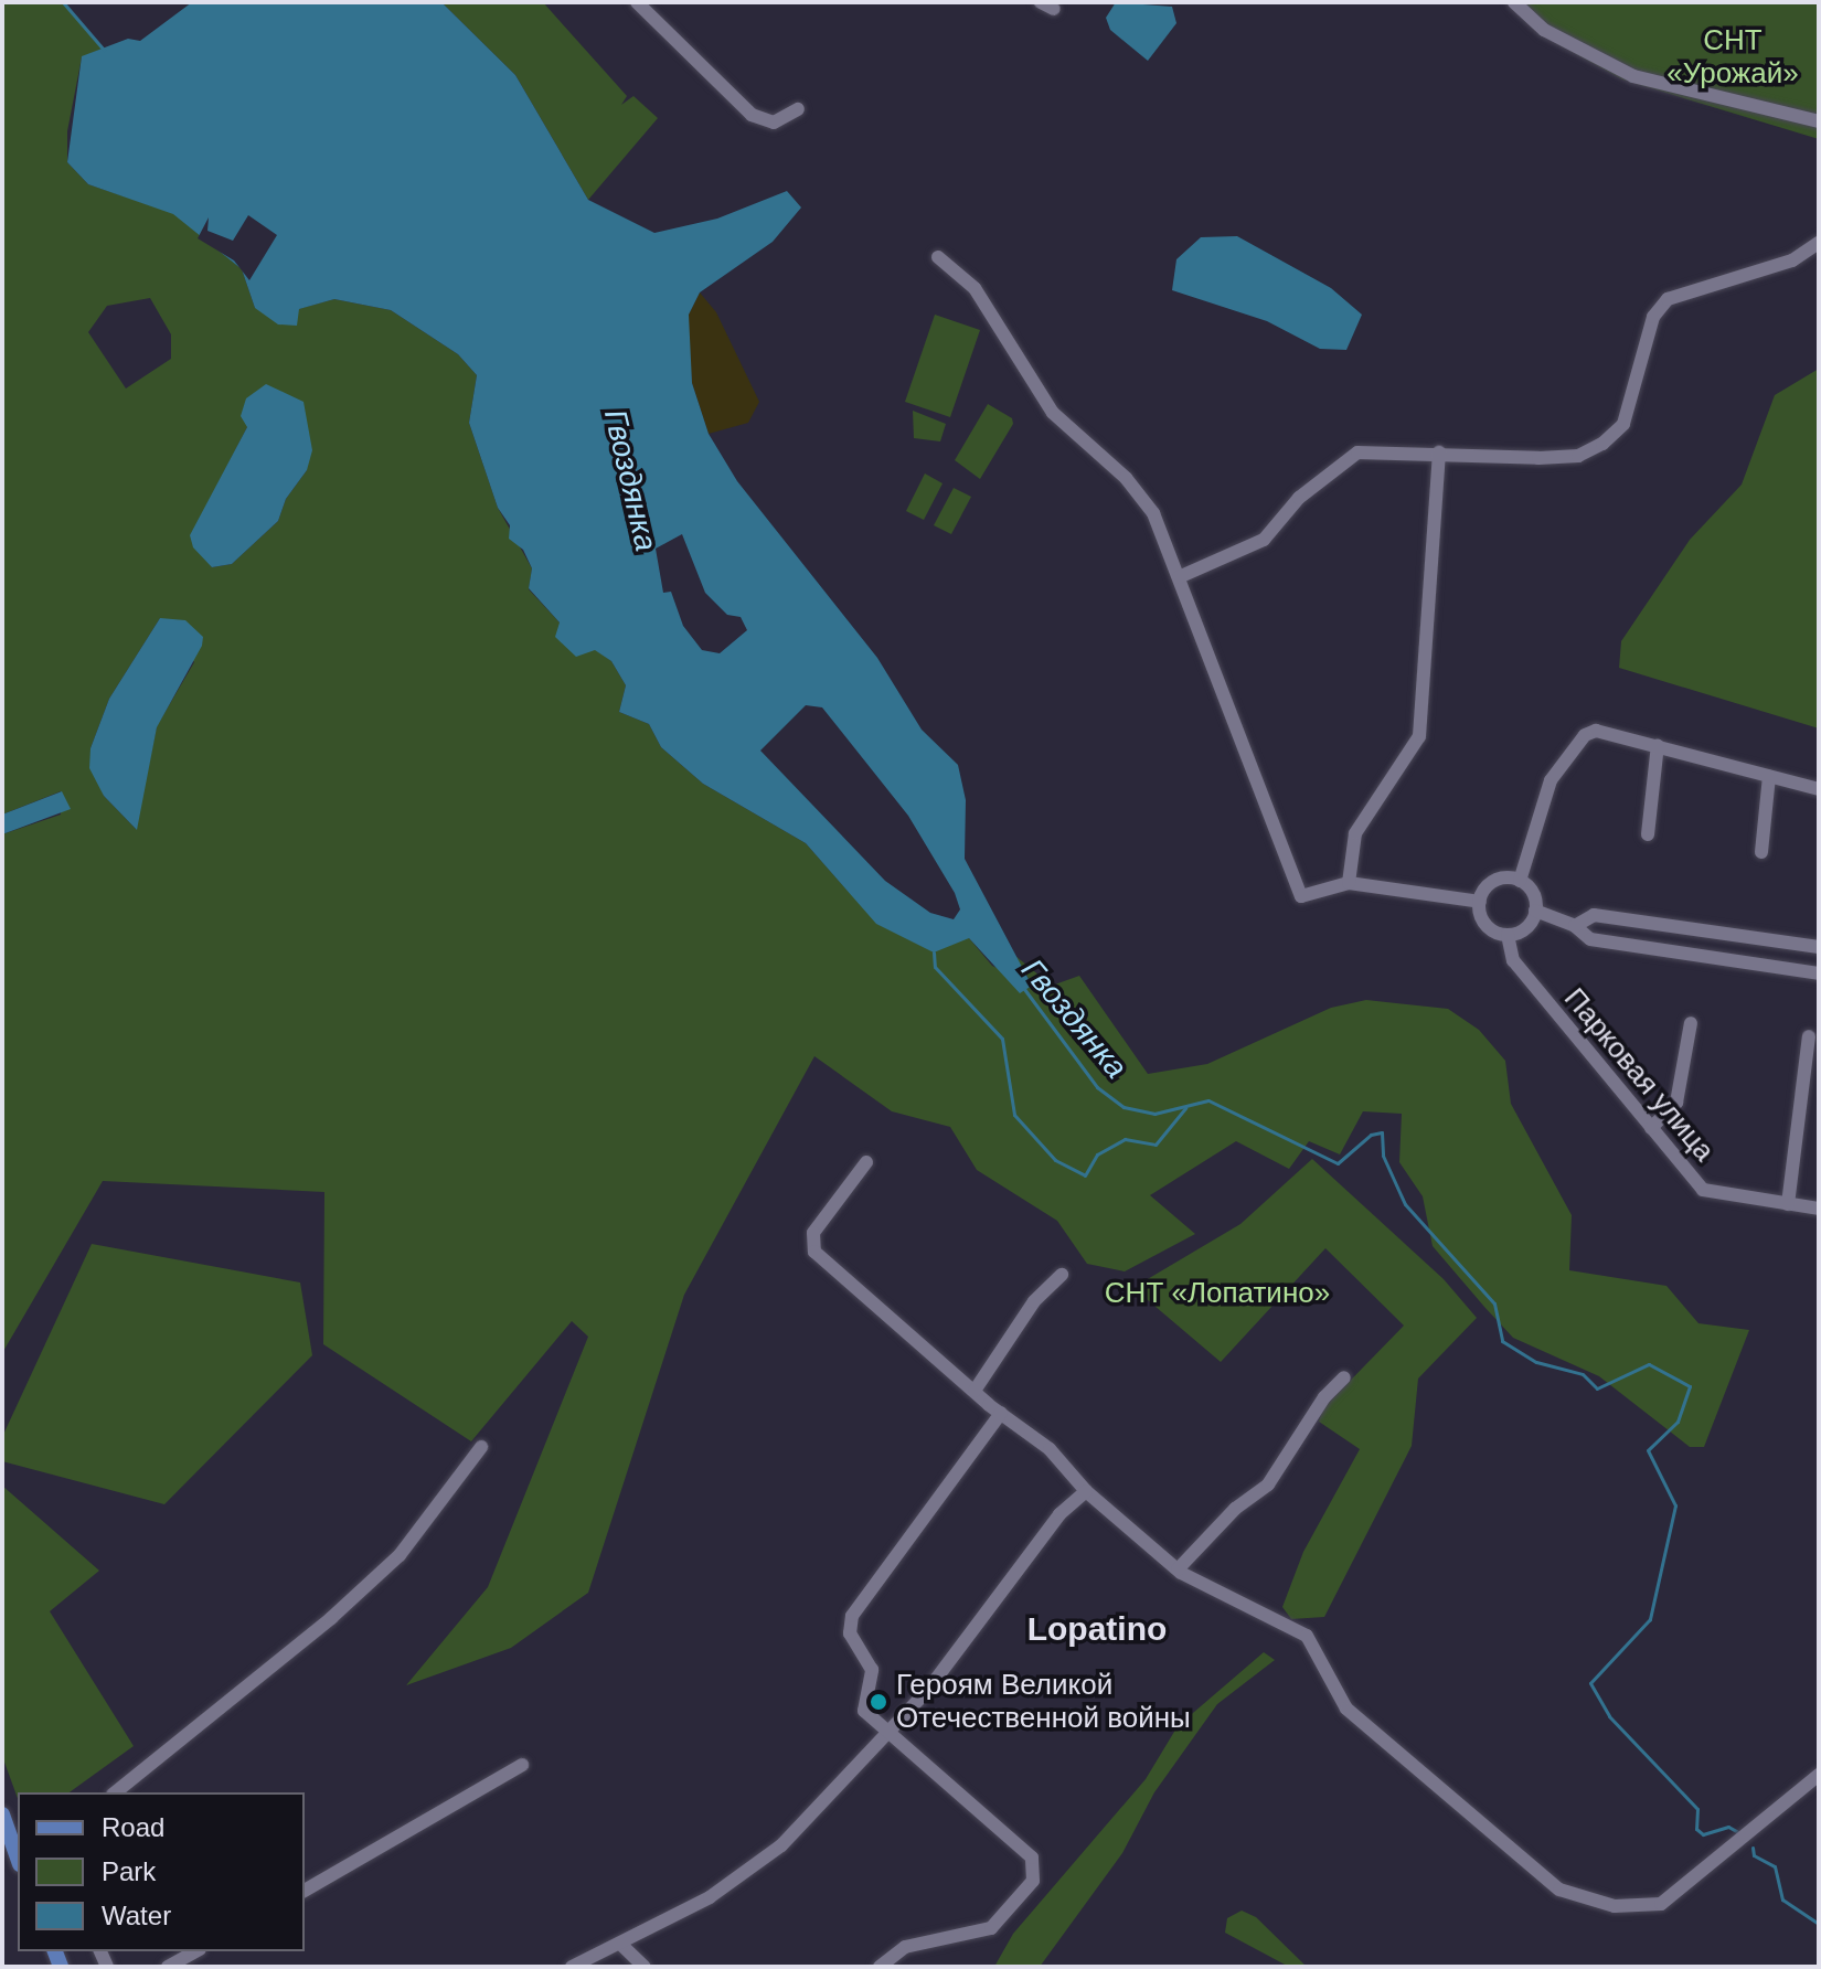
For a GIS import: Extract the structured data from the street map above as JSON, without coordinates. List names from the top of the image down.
{
  "streets": {
    "street": ["Парковая улица"]
  },
  "districts": ["Lopatino"],
  "water": ["Гвоздянка"],
  "parks": ["СНТ «Урожай»", "СНТ «Лопатино»"],
  "places": ["Героям Великой Отечественной войны"],
  "legend": ["Road", "Park", "Water"]
}
